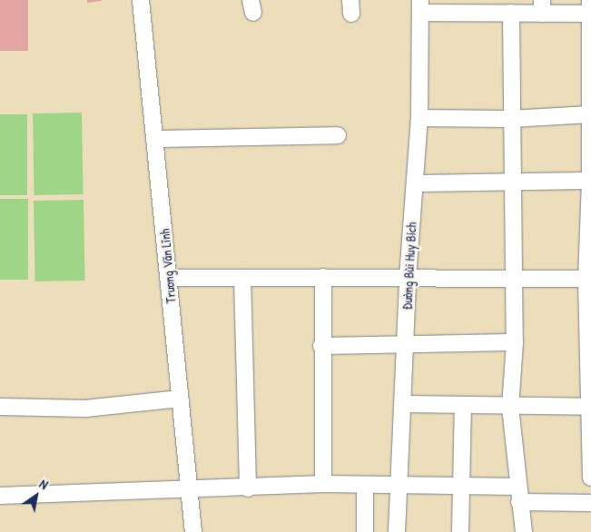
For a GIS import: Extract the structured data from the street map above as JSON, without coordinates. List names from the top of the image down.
{
  "streets": {
    "street": ["Trương Văn Lĩnh", "Đường Bùi Huy Bích"]
  },
  "north": "top right"
}
